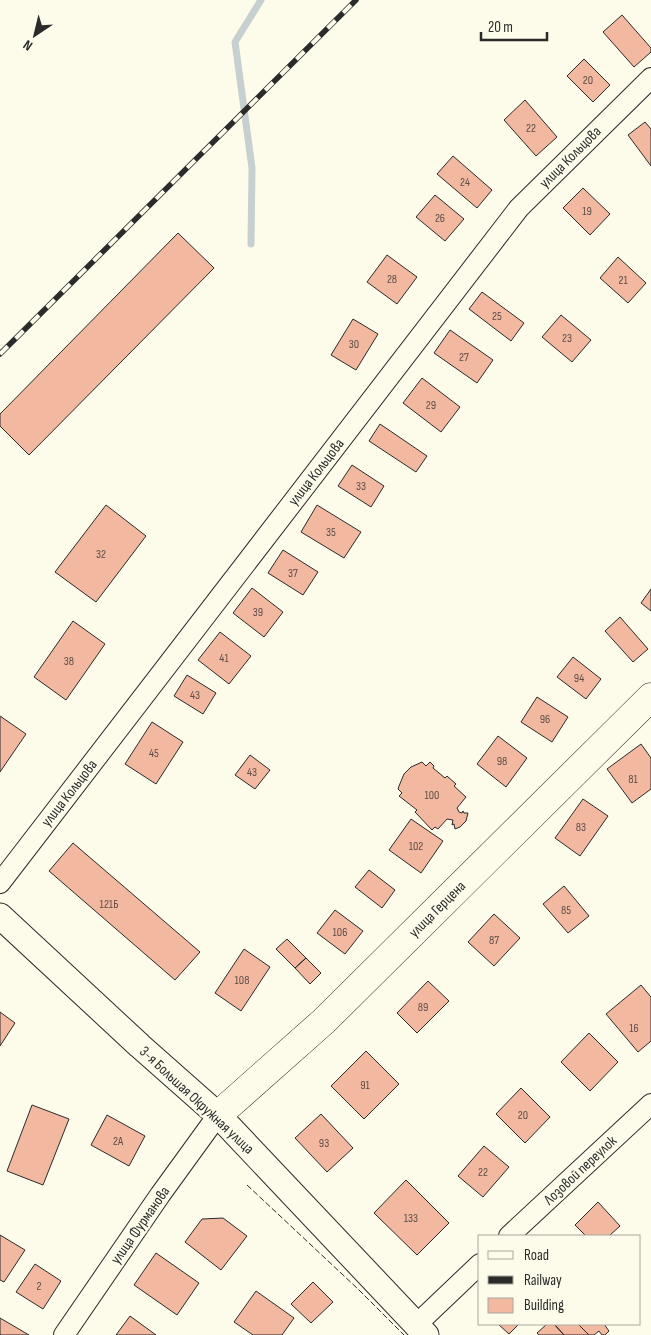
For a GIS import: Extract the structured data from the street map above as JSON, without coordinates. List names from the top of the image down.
{
  "streets": {
    "main road": ["улица Герцена"],
    "street": [
      "улица Кольцова",
      "3-я Большая Окружная улица",
      "Лозовой переулок",
      "улица Фурманова"
    ]
  },
  "crossings": [
    ["улица Герцена", "3-я Большая Окружная улица"],
    ["улица Герцена", "улица Фурманова"],
    ["3-я Большая Окружная улица", "улица Фурманова"]
  ],
  "house_numbers": [
    "20",
    "22",
    "24",
    "19",
    "26",
    "28",
    "21",
    "25",
    "23",
    "30",
    "27",
    "29",
    "33",
    "35",
    "32",
    "37",
    "39",
    "41",
    "38",
    "94",
    "43",
    "96",
    "45",
    "98",
    "43",
    "81",
    "100",
    "83",
    "102",
    "121Б",
    "85",
    "106",
    "87",
    "108",
    "89",
    "16",
    "91",
    "20",
    "2А",
    "93",
    "22",
    "133",
    "2"
  ],
  "legend": ["Road", "Railway", "Building"],
  "scale_bar": "20 m",
  "north": "bottom left"
}
